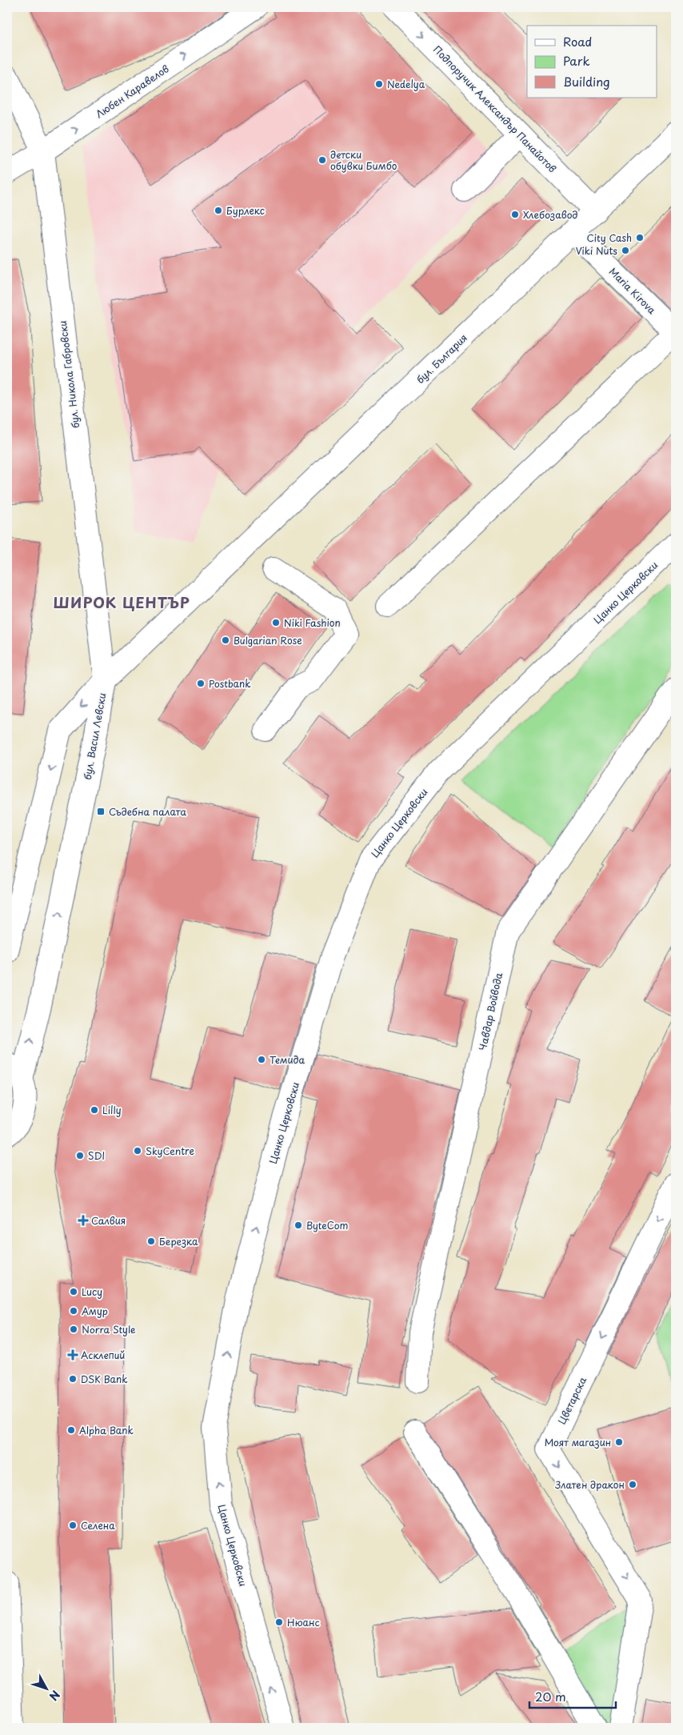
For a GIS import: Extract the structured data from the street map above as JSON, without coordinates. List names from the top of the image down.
{
  "streets": {
    "street": [
      "Любен Каравелов",
      "Подпоручик Александър Панайотов",
      "Maria Kirova",
      "бул. България",
      "бул. Никола Габровски",
      "Цанко Церковски",
      "бул. Васил Левски",
      "Чавдар Войвода",
      "Цветарска"
    ]
  },
  "crossings": [
    ["Любен Каравелов", "бул. Никола Габровски"],
    ["Подпоручик Александър Панайотов", "бул. България"],
    ["Maria Kirova", "бул. България"],
    ["бул. България", "бул. Никола Габровски"],
    ["бул. България", "бул. Васил Левски"],
    ["бул. Никола Габровски", "бул. Васил Левски"]
  ],
  "one_way": [
    "Любен Каравелов",
    "Подпоручик Александър Панайотов",
    "Цанко Церковски",
    "Цветарска"
  ],
  "districts": ["ШИРОК ЦЕНТЪР"],
  "places": {
    "other": [
      "Nedelya",
      "детски обувки Бимбо",
      "Бурлекс",
      "Хлебозавод",
      "City Cash",
      "Viki Nuts",
      "Niki Fashion",
      "Bulgarian Rose",
      "Postbank",
      "Темида",
      "Lilly",
      "SkyCentre",
      "SDI",
      "ByteCom",
      "Березка",
      "Lucy",
      "Амур",
      "Norra Style",
      "DSK Bank",
      "Alpha Bank",
      "Моят магазин",
      "Златен дракон",
      "Селена",
      "Нюанс"
    ],
    "transit": ["Съдебна палата"],
    "health": ["Салвия", "Асклепий"]
  },
  "legend": ["Road", "Park", "Building"],
  "scale_bar": "20 m",
  "north": "bottom right"
}
